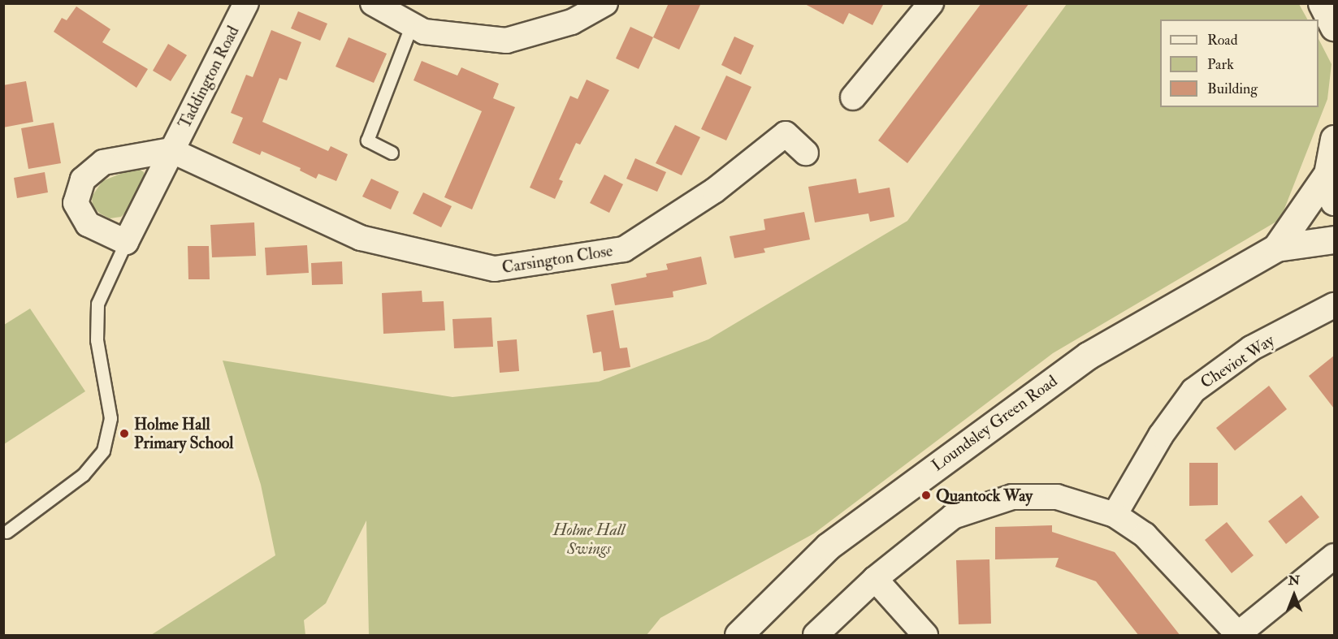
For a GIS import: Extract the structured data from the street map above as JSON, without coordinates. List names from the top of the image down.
{
  "streets": {
    "main road": ["Loundsley Green Road"],
    "street": ["Taddington Road", "Carsington Close", "Cheviot Way"]
  },
  "crossings": [
    ["Taddington Road", "Carsington Close"]
  ],
  "parks": ["Holme Hall Swings"],
  "places": ["Holme Hall Primary School", "Quantock Way"],
  "legend": ["Road", "Park", "Building"],
  "north": "top"
}
